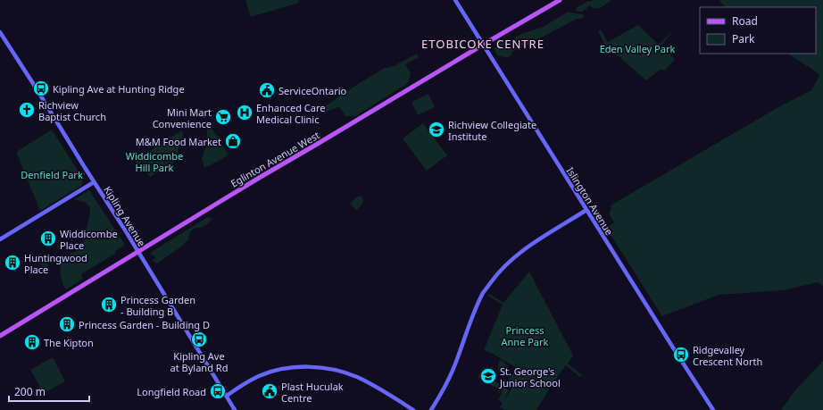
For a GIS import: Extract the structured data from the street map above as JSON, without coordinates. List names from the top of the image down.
{
  "streets": {
    "main road": ["Eglinton Avenue West", "Islington Avenue", "Kipling Avenue"]
  },
  "crossings": [
    ["Eglinton Avenue West", "Islington Avenue"],
    ["Eglinton Avenue West", "Kipling Avenue"]
  ],
  "districts": ["ETOBICOKE CENTRE"],
  "parks": [
    "Eden Valley Park",
    "Widdicombe Hill Park",
    "Denfield Park",
    "Princess Anne Park"
  ],
  "places": {
    "bus stop": [
      "Kipling Ave at Hunting Ridge",
      "Kipling Ave at Byland Rd",
      "Ridgevalley Crescent North",
      "Longfield Road"
    ],
    "public building": ["ServiceOntario", "Plast Huculak Centre"],
    "church": ["Richview Baptist Church"],
    "hospital": ["Enhanced Care Medical Clinic"],
    "supermarket": ["Mini Mart Convenience"],
    "school or university": ["Richview Collegiate Institute", "St. George's Junior School"],
    "shop": ["M&M Food Market"],
    "building": [
      "Widdicombe Place",
      "Huntingwood Place",
      "Princess Garden - Building B",
      "Princess Garden - Building D",
      "The Kipton"
    ]
  },
  "legend": ["Road", "Park"],
  "scale_bar": "200 m"
}
